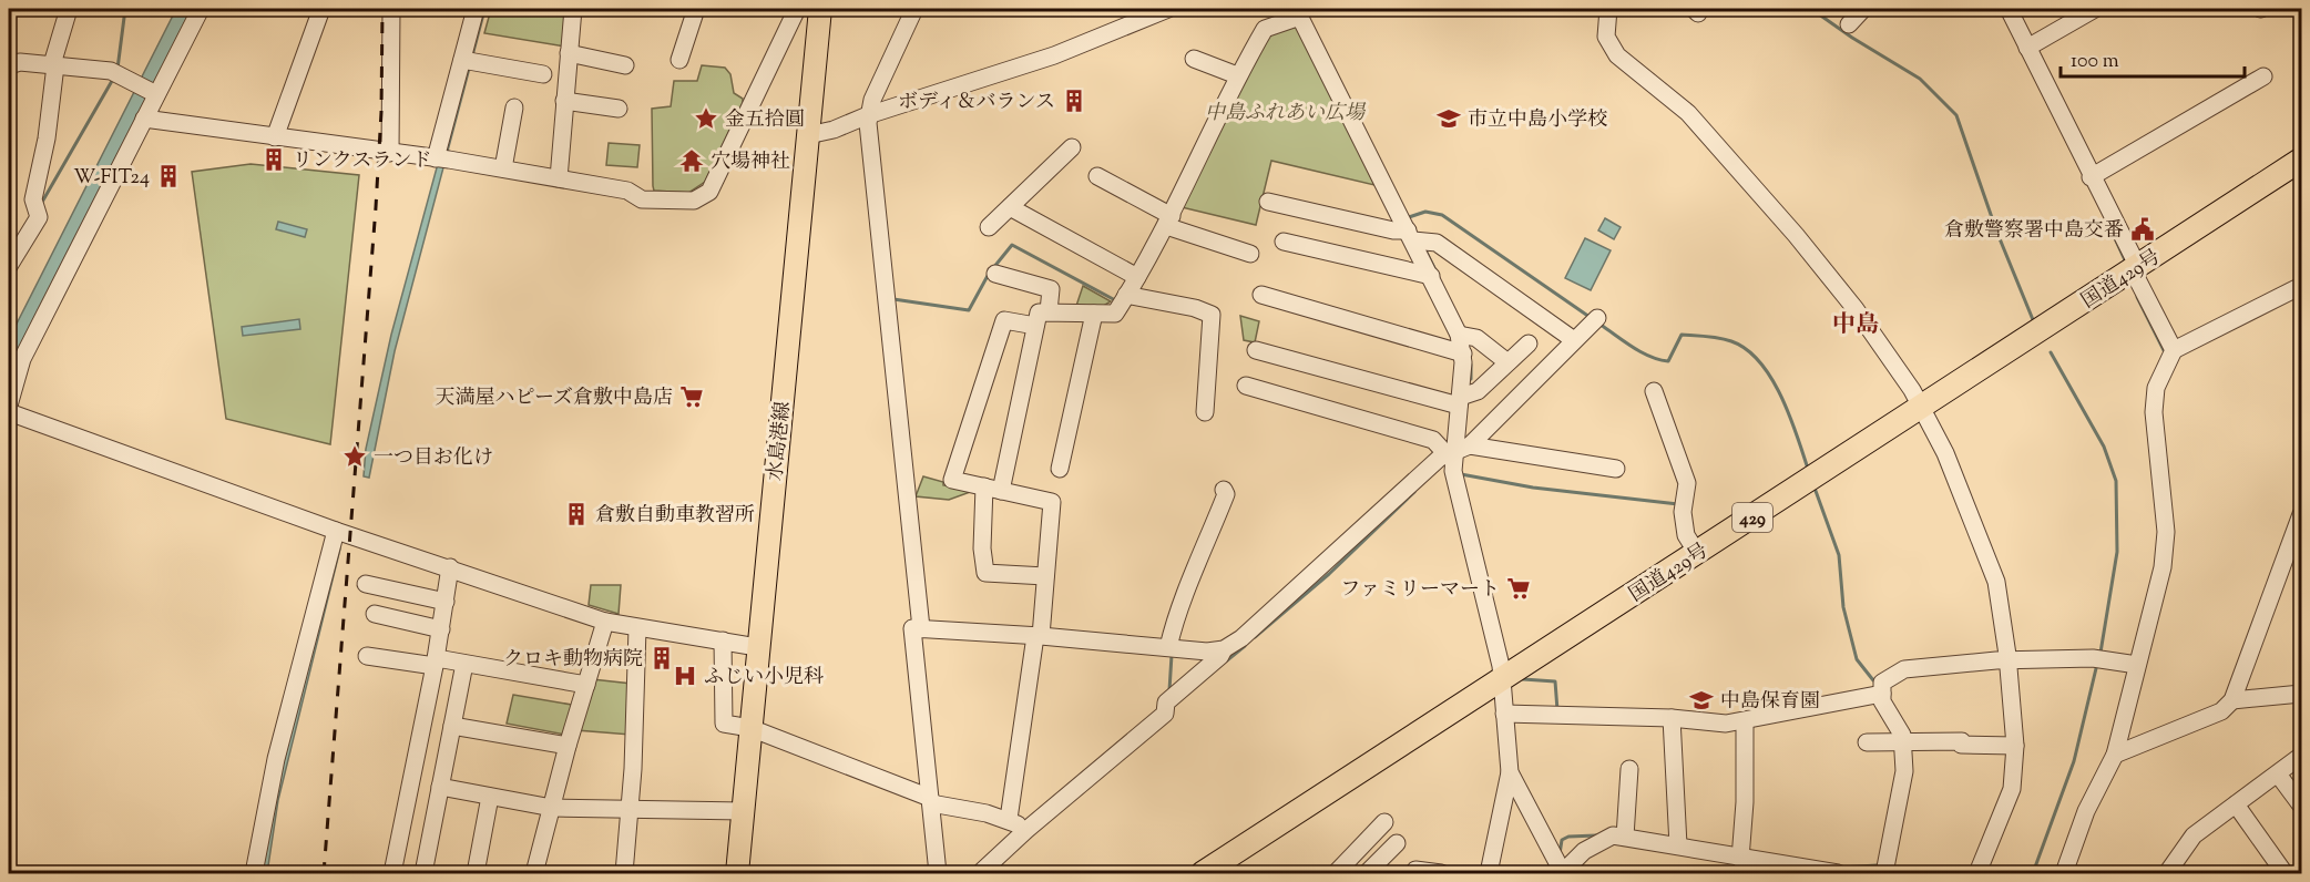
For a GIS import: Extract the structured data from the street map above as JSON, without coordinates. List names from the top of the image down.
{
  "streets": {
    "highway": ["国道429号", "429"],
    "main road": ["水島港線"]
  },
  "districts": ["中島"],
  "parks": ["中島ふれあい広場"],
  "places": {
    "building": [
      "ボディ＆バランス",
      "リンクスランド",
      "W-FIT24",
      "倉敷自動車教習所",
      "クロキ動物病院"
    ],
    "place": ["金五拾圓", "一つ目お化け"],
    "school or university": ["市立中島小学校", "中島保育園"],
    "temple": ["穴場神社"],
    "public building": ["倉敷警察署中島交番"],
    "supermarket": ["天満屋ハピーズ倉敷中島店", "ファミリーマート"],
    "hospital": ["ふじい小児科"]
  },
  "scale_bar": "100 m"
}
